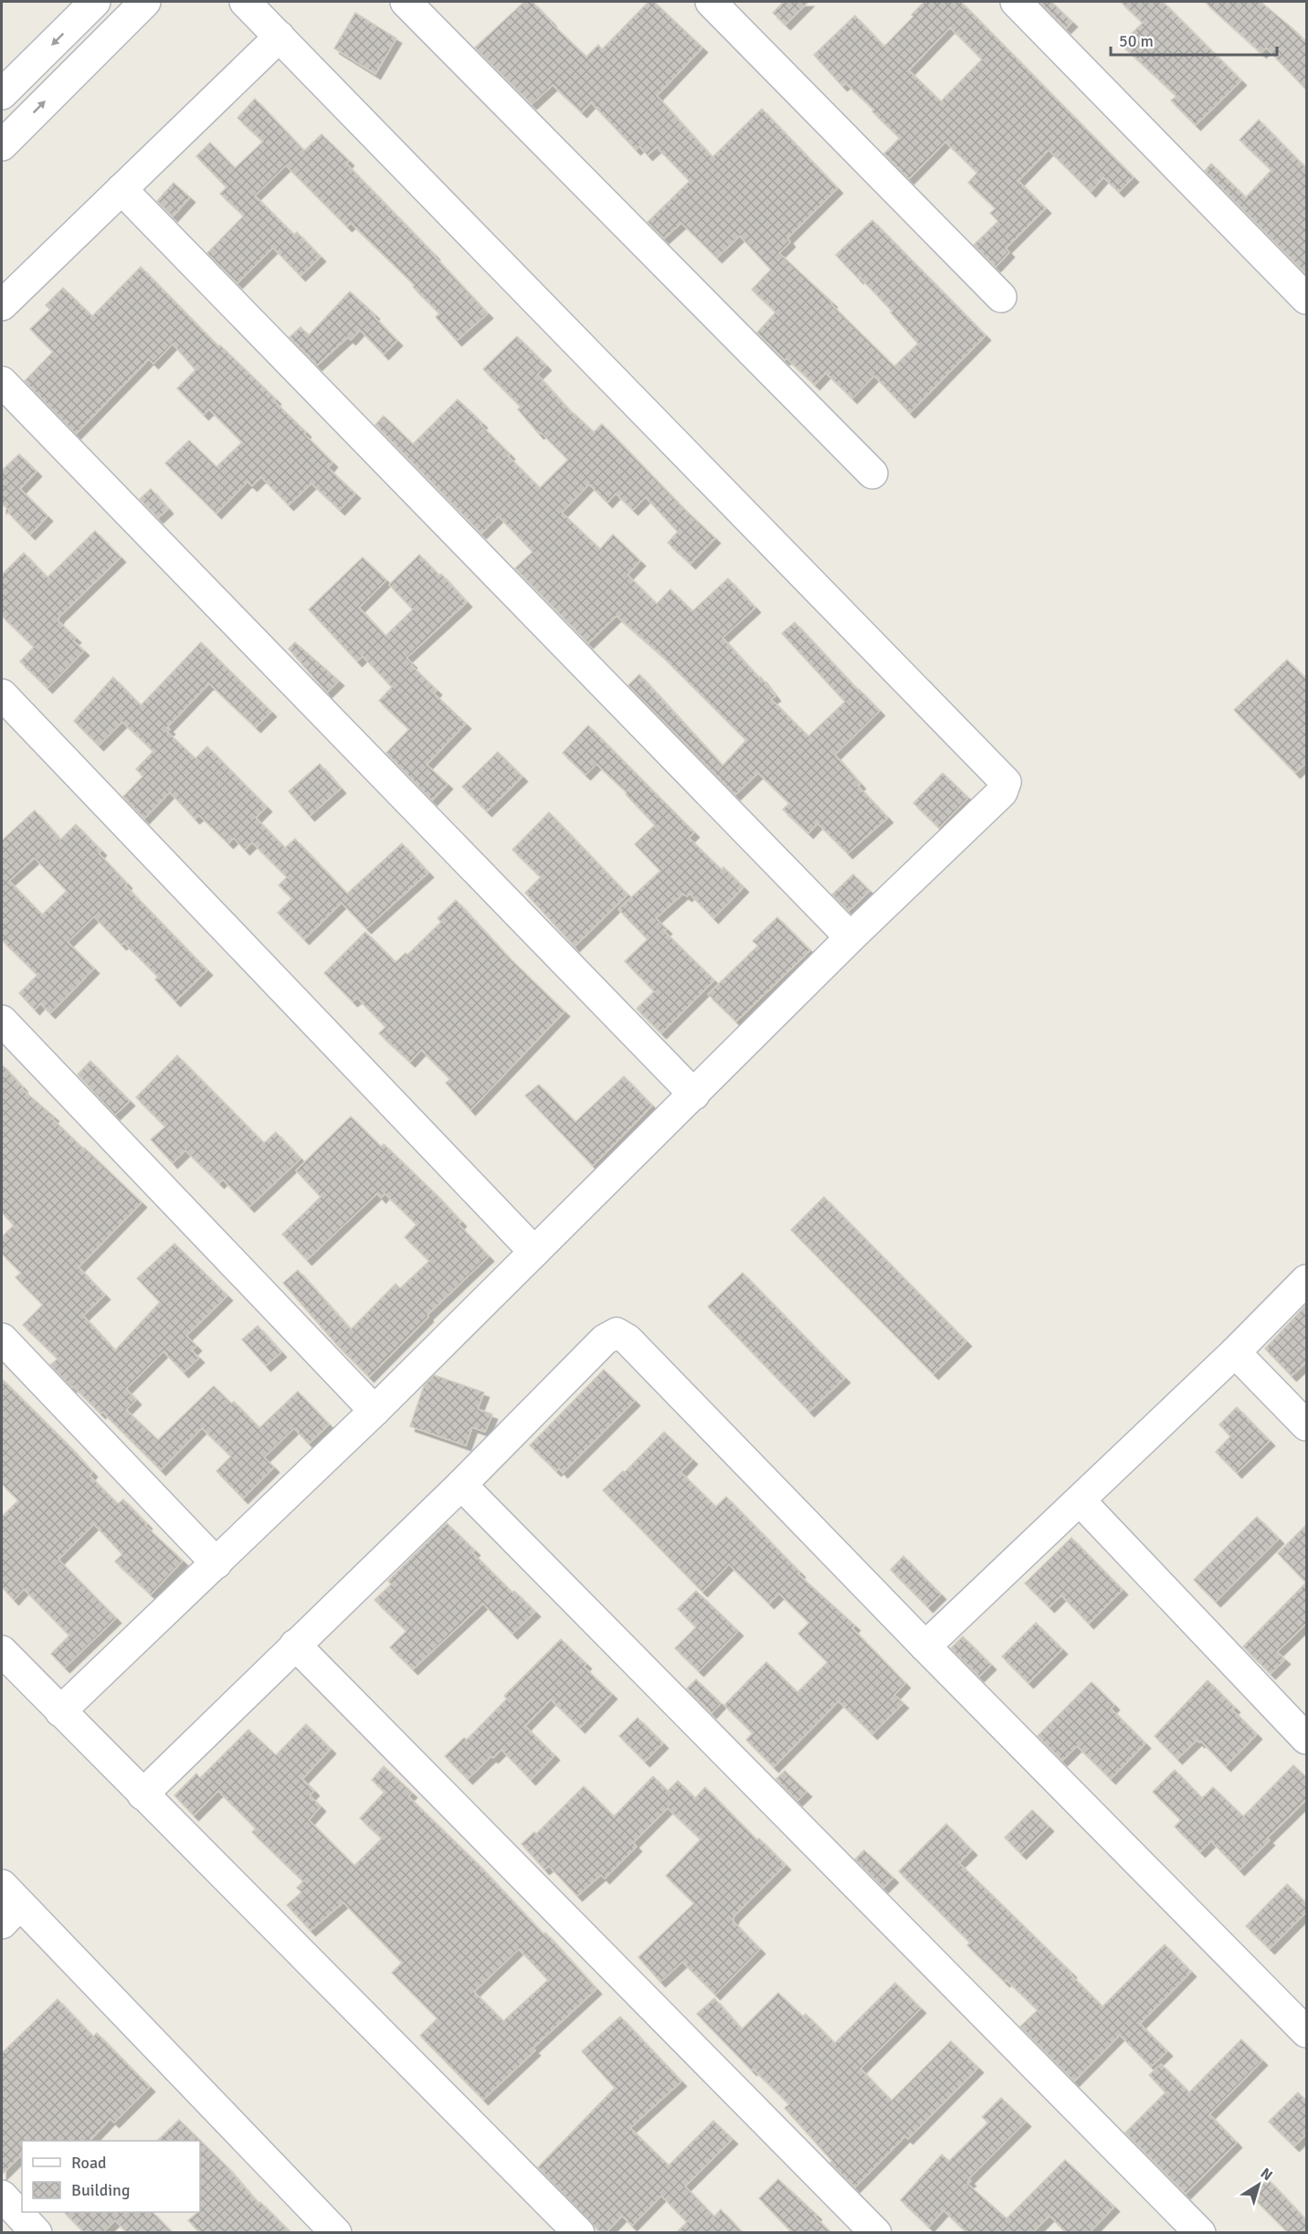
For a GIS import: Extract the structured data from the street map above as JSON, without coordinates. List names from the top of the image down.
{
  "legend": ["Road", "Building"],
  "scale_bar": "50 m",
  "north": "top right"
}
